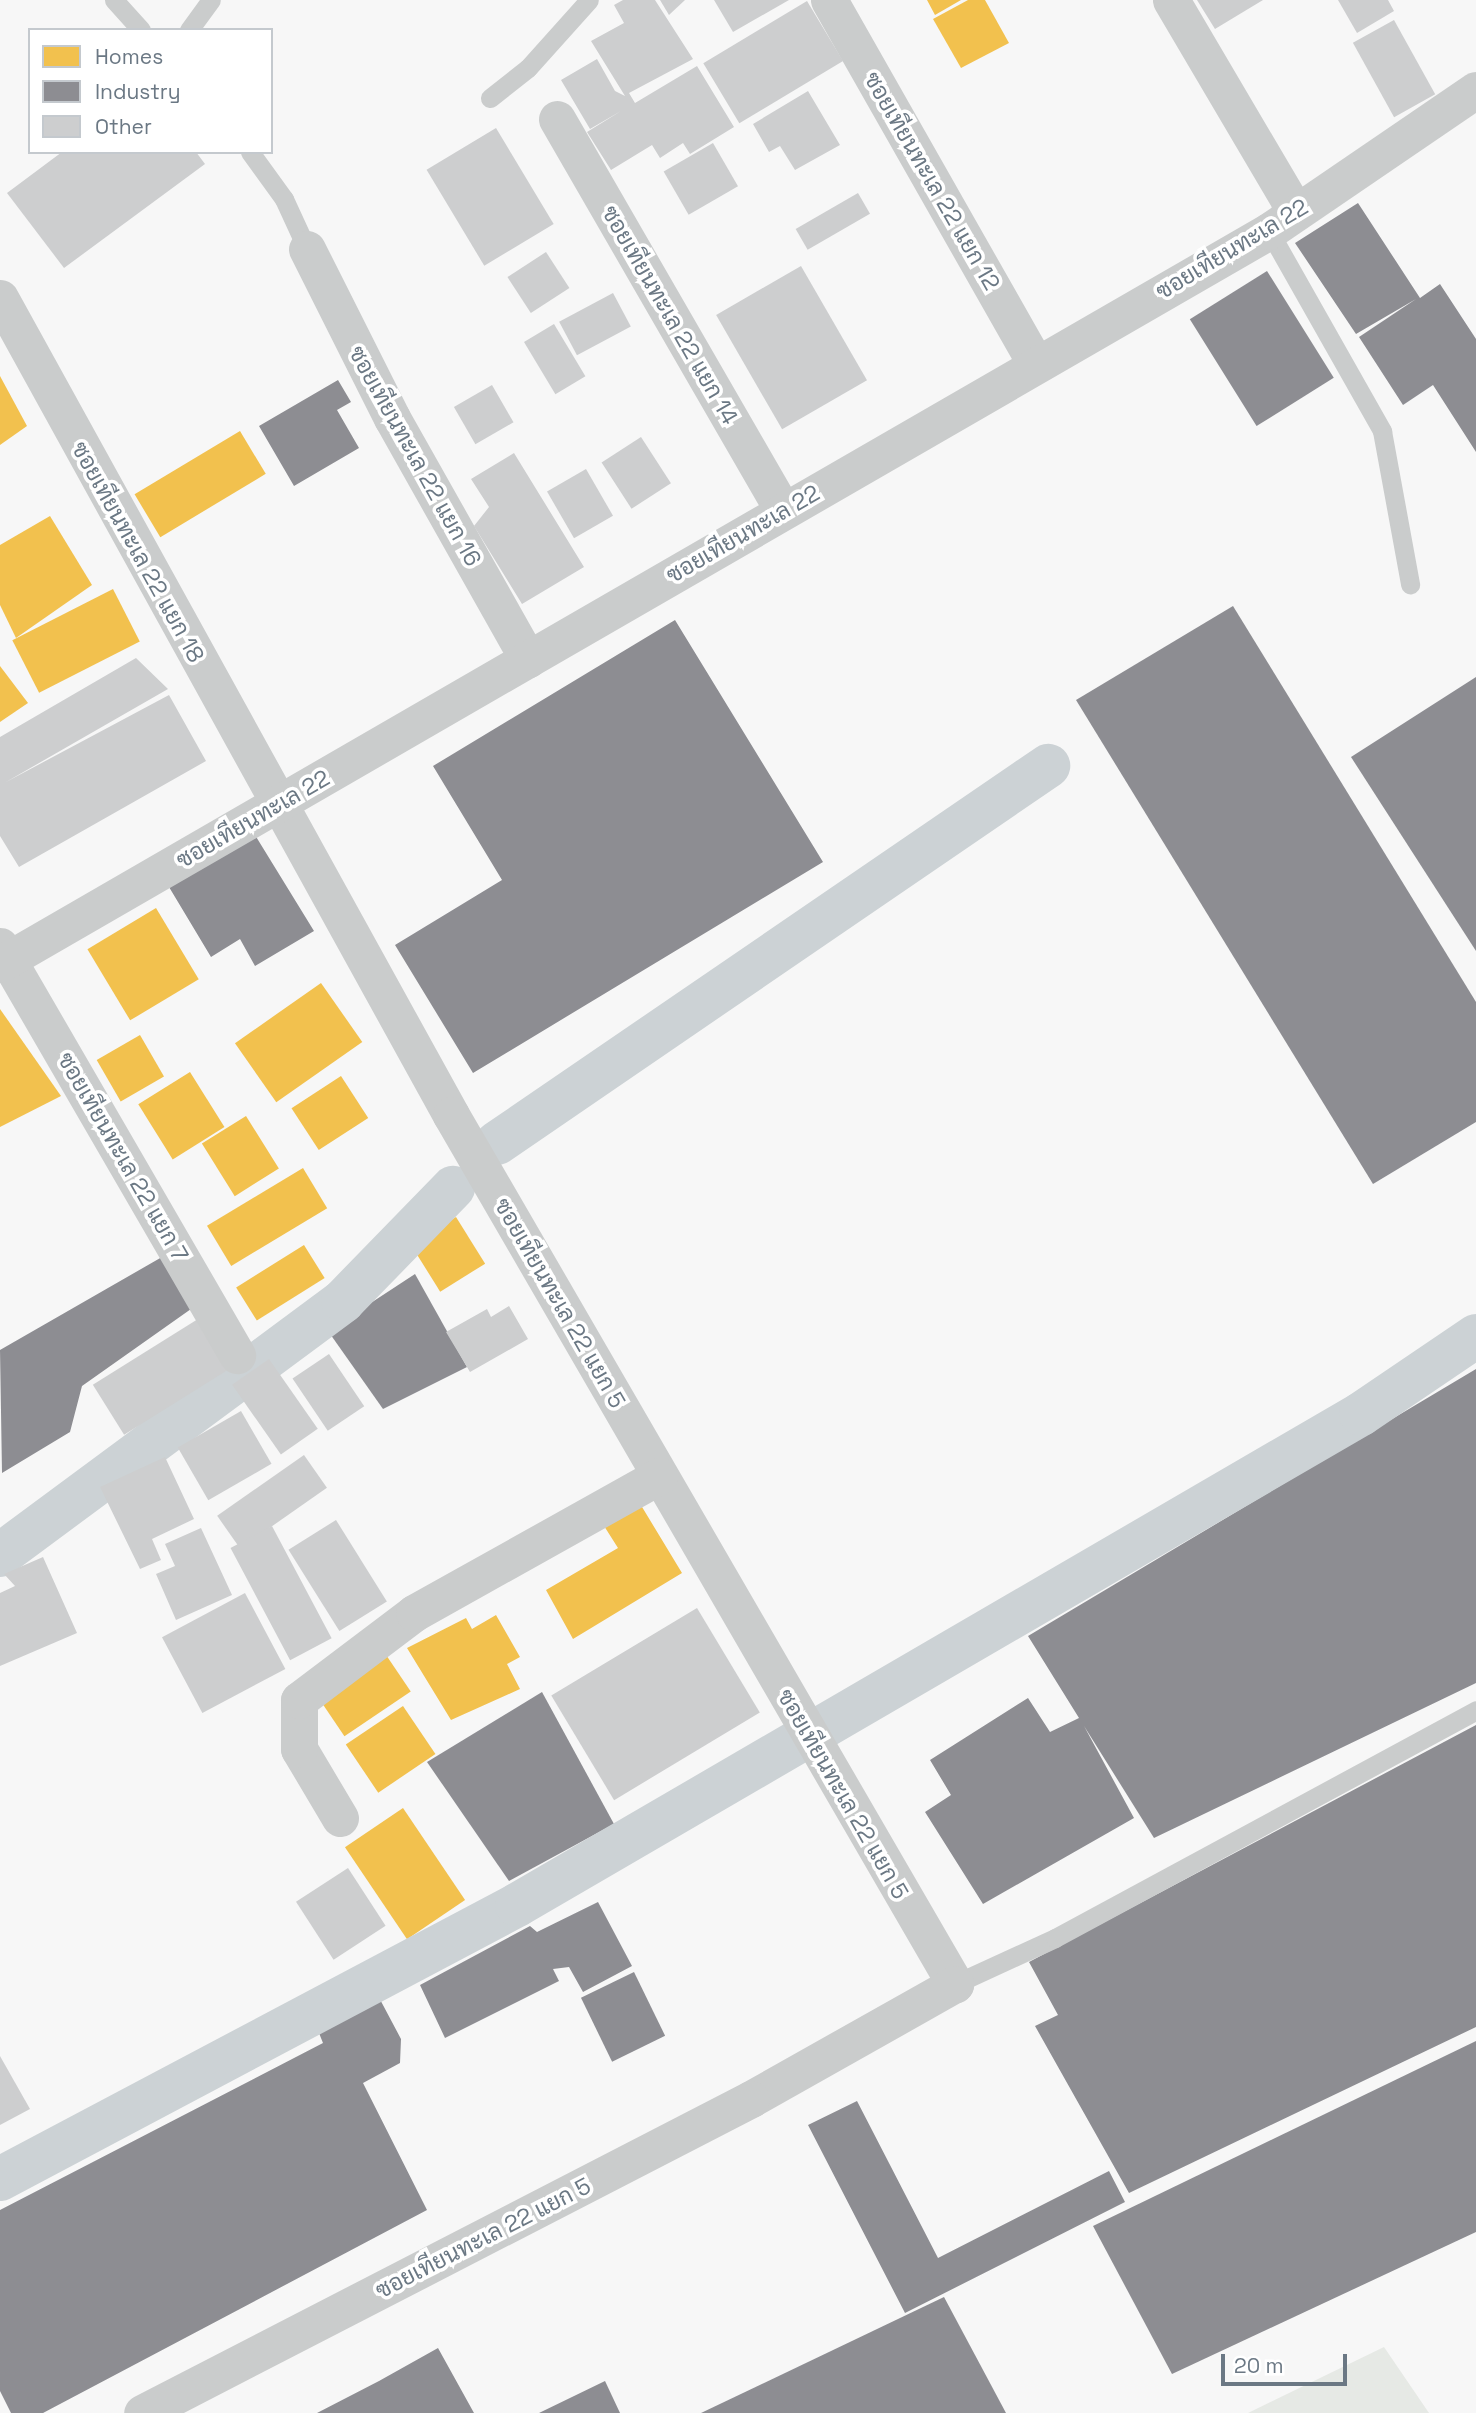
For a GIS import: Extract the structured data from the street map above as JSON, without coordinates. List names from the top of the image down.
{
  "streets": {
    "street": [
      "ซอยเทียนทะเล 22 แยก 12",
      "ซอยเทียนทะเล 22",
      "ซอยเทียนทะเล 22 แยก 14",
      "ซอยเทียนทะเล 22 แยก 16",
      "ซอยเทียนทะเล 22 แยก 18",
      "ซอยเทียนทะเล 22 แยก 7",
      "ซอยเทียนทะเล 22 แยก 5"
    ]
  },
  "crossings": [
    ["ซอยเทียนทะเล 22 แยก 12", "ซอยเทียนทะเล 22"],
    ["ซอยเทียนทะเล 22", "ซอยเทียนทะเล 22 แยก 14"],
    ["ซอยเทียนทะเล 22", "ซอยเทียนทะเล 22 แยก 16"],
    ["ซอยเทียนทะเล 22", "ซอยเทียนทะเล 22 แยก 18"],
    ["ซอยเทียนทะเล 22", "ซอยเทียนทะเล 22 แยก 7"],
    ["ซอยเทียนทะเล 22", "ซอยเทียนทะเล 22 แยก 5"],
    ["ซอยเทียนทะเล 22 แยก 18", "ซอยเทียนทะเล 22 แยก 5"]
  ],
  "legend": ["Homes", "Industry", "Other"],
  "scale_bar": "20 m"
}
